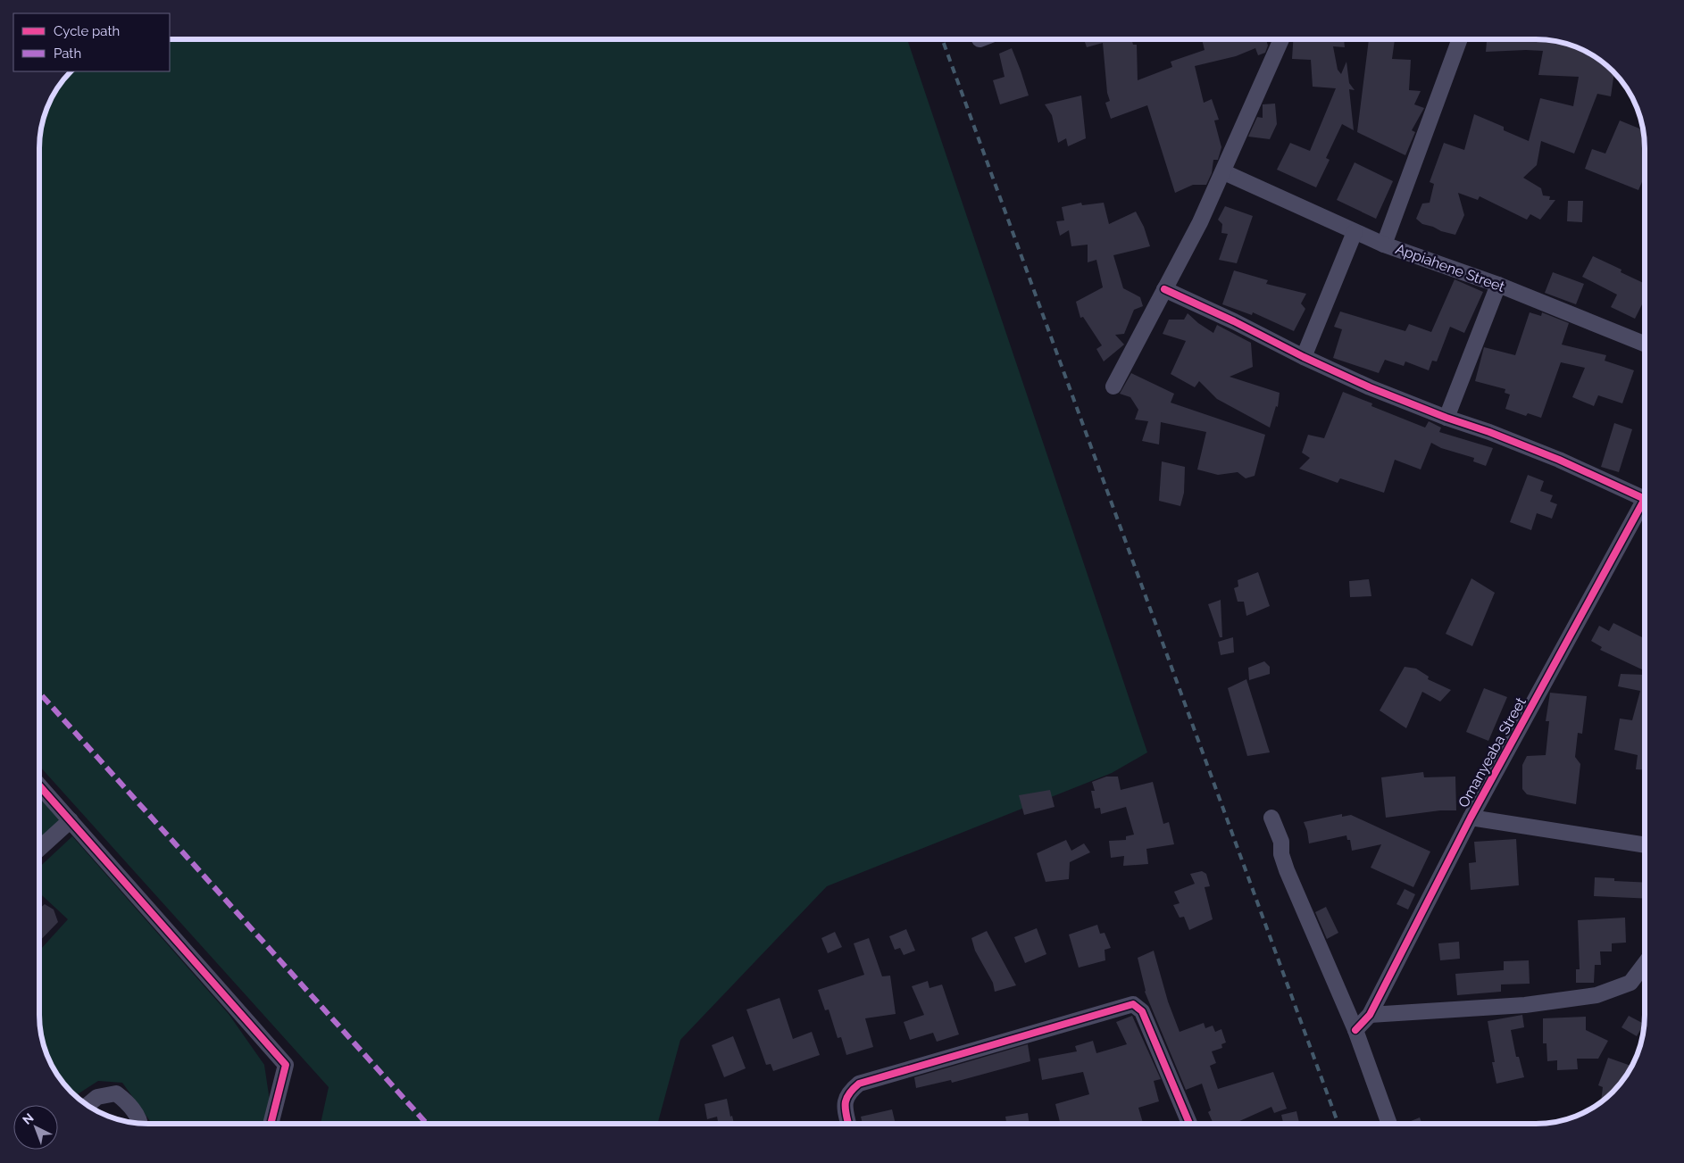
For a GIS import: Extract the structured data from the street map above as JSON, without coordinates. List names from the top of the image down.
{
  "streets": {
    "street": ["Appiahene Street", "Omanyeaba Street"]
  },
  "legend": ["Cycle path", "Path"],
  "north": "top left"
}
